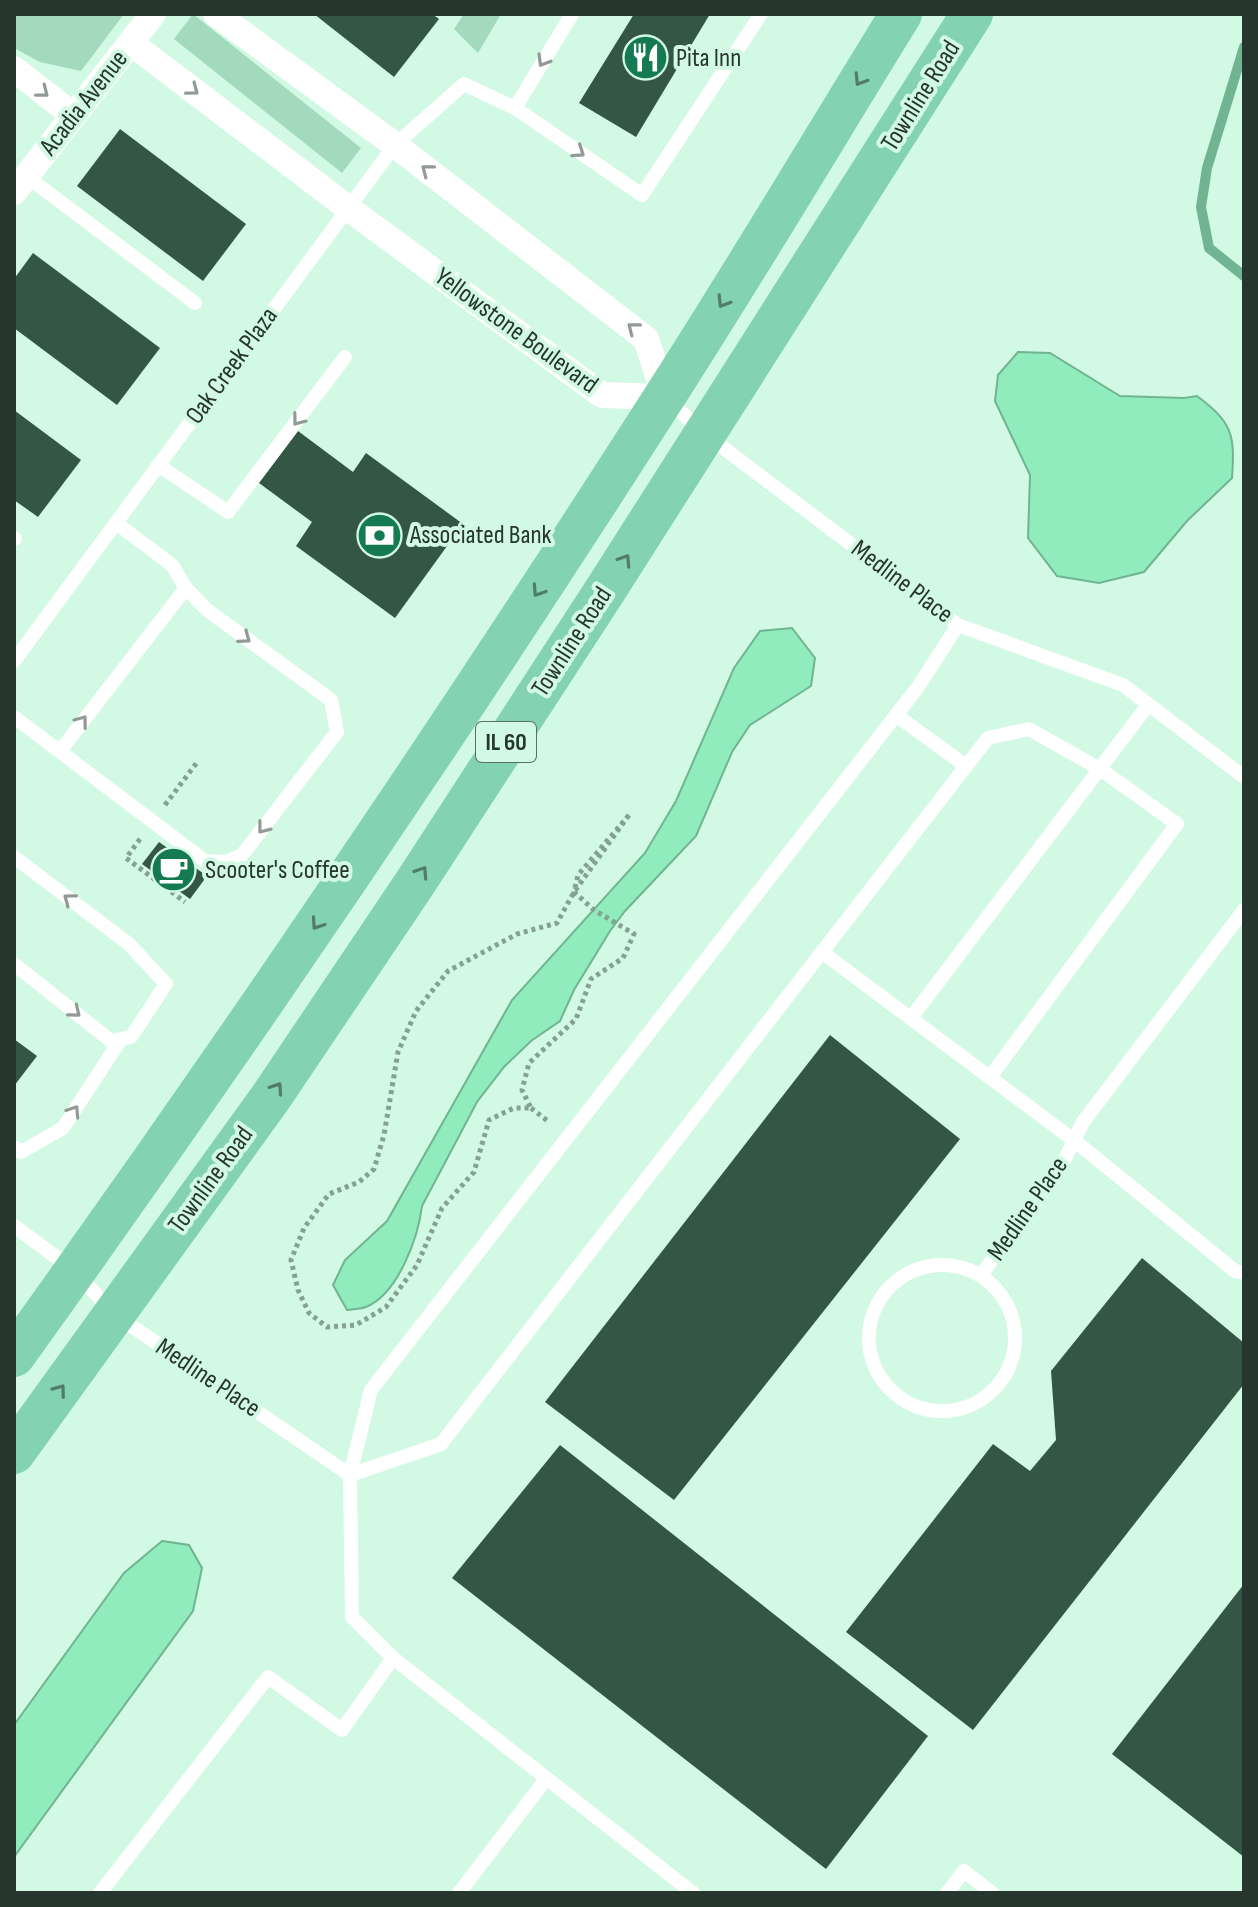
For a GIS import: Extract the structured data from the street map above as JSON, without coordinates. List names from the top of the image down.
{
  "streets": {
    "main road": ["Townline Road", "IL 60"],
    "street": ["Acadia Avenue", "Yellowstone Boulevard"],
    "lane": ["Oak Creek Plaza", "Medline Place"]
  },
  "crossings": [
    ["Townline Road", "Medline Place"],
    ["Acadia Avenue", "Yellowstone Boulevard"],
    ["Yellowstone Boulevard", "Oak Creek Plaza"],
    ["Yellowstone Boulevard", "Medline Place"],
    ["Yellowstone Boulevard", "IL 60"],
    ["Medline Place", "IL 60"]
  ],
  "places": {
    "restaurant": ["Pita Inn"],
    "bank": ["Associated Bank"],
    "cafe": ["Scooter's Coffee"]
  }
}
